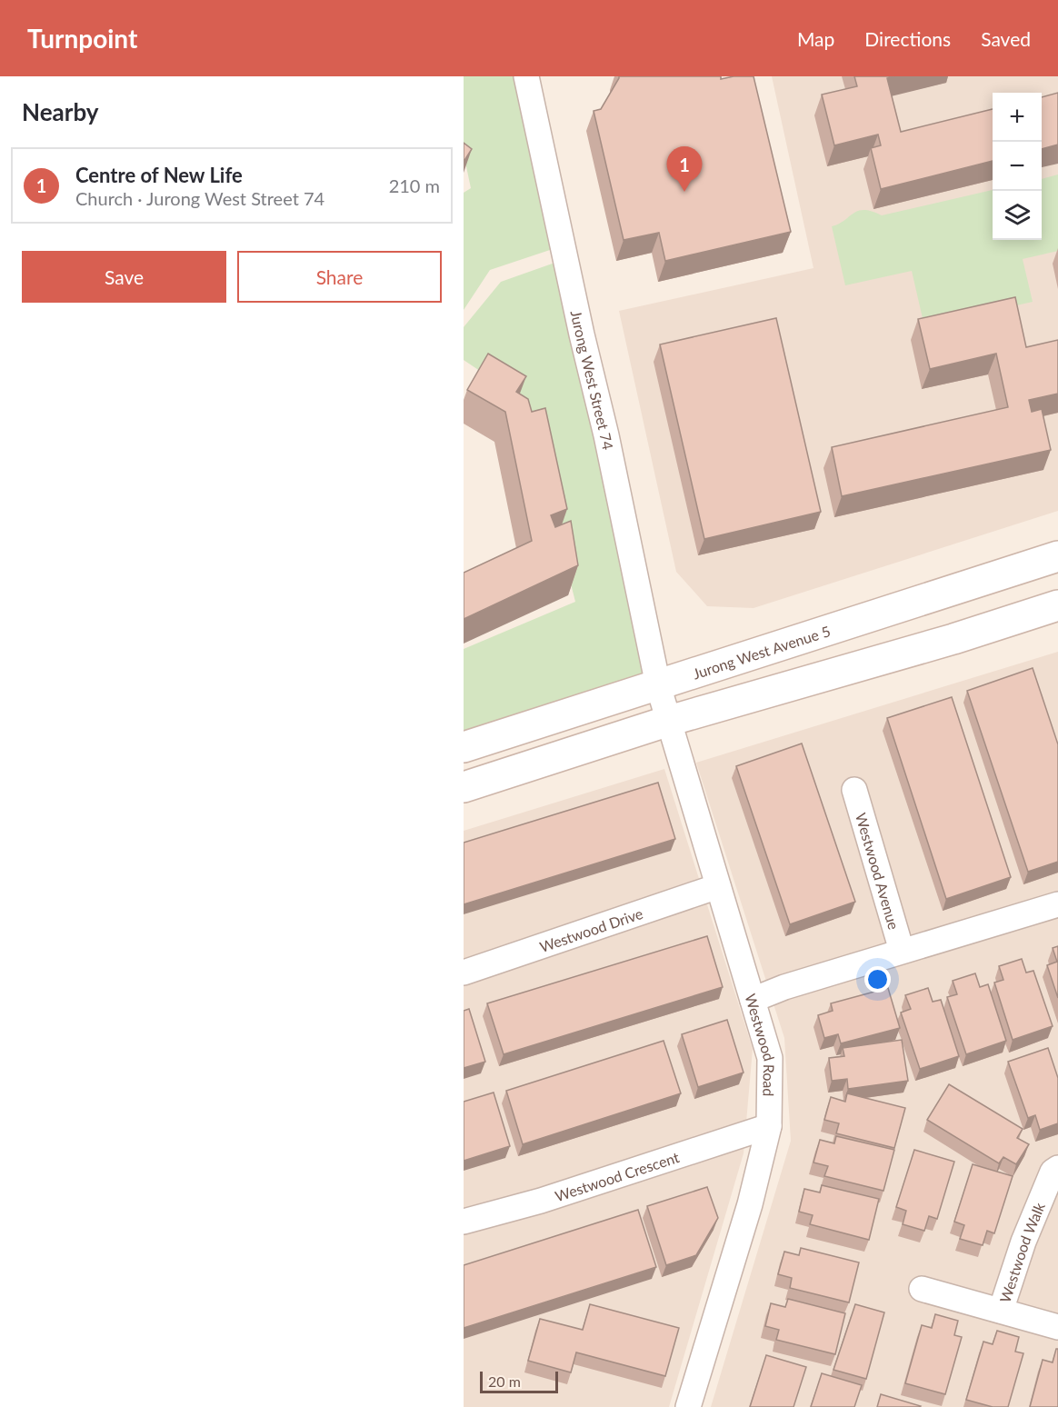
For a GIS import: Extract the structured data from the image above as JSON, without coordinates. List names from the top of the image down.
{
  "streets": {
    "street": [
      "Jurong West Street 74",
      "Jurong West Avenue 5",
      "Westwood Avenue",
      "Westwood Drive",
      "Westwood Road",
      "Westwood Crescent",
      "Westwood Walk"
    ]
  },
  "crossings": [
    ["Jurong West Street 74", "Jurong West Avenue 5"],
    ["Jurong West Street 74", "Westwood Road"],
    ["Jurong West Avenue 5", "Westwood Road"],
    ["Westwood Drive", "Westwood Road"],
    ["Westwood Road", "Westwood Crescent"]
  ],
  "scale_bar": "20 m",
  "page": {
    "header": "Turnpoint",
    "nav": ["Map", "Directions", "Saved"],
    "heading": "Nearby",
    "map_buttons": ["+", "−"],
    "pins": "1",
    "list": [
      {
        "mark": "1",
        "name": "Centre of New Life",
        "note": "Church · Jurong West Street 74",
        "value": "210 m"
      }
    ],
    "buttons": ["Save", "Share"],
    "scale": "20 m"
  }
}
